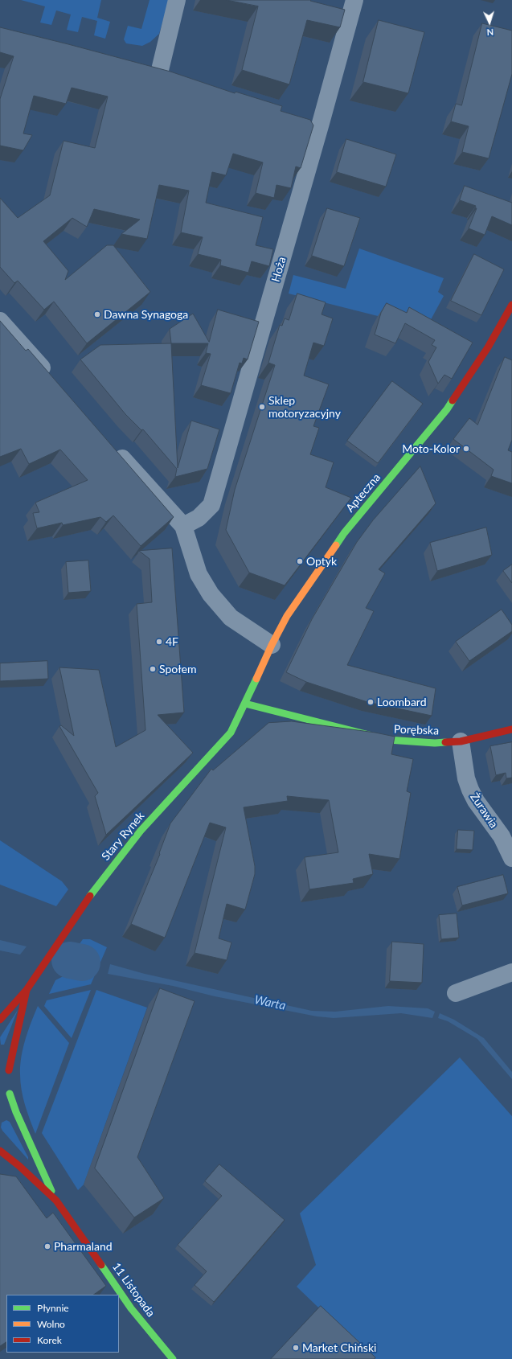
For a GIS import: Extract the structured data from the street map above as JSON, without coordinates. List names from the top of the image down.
{
  "streets": {
    "street": [
      "Hoża",
      "Apteczna",
      "Porębska",
      "Żurawia",
      "Stary Rynek",
      "11 Listopada"
    ]
  },
  "crossings": [
    ["Apteczna", "Porębska"],
    ["Apteczna", "Stary Rynek"],
    ["Porębska", "Żurawia"],
    ["Porębska", "Stary Rynek"]
  ],
  "water": ["Warta"],
  "places": [
    "Dawna Synagoga",
    "Sklep motoryzacyjny",
    "Moto-Kolor",
    "Optyk",
    "4F",
    "Społem",
    "Loombard",
    "Pharmaland",
    "Market Chiński"
  ],
  "legend": ["Płynnie", "Wolno", "Korek"],
  "north": "bottom"
}
